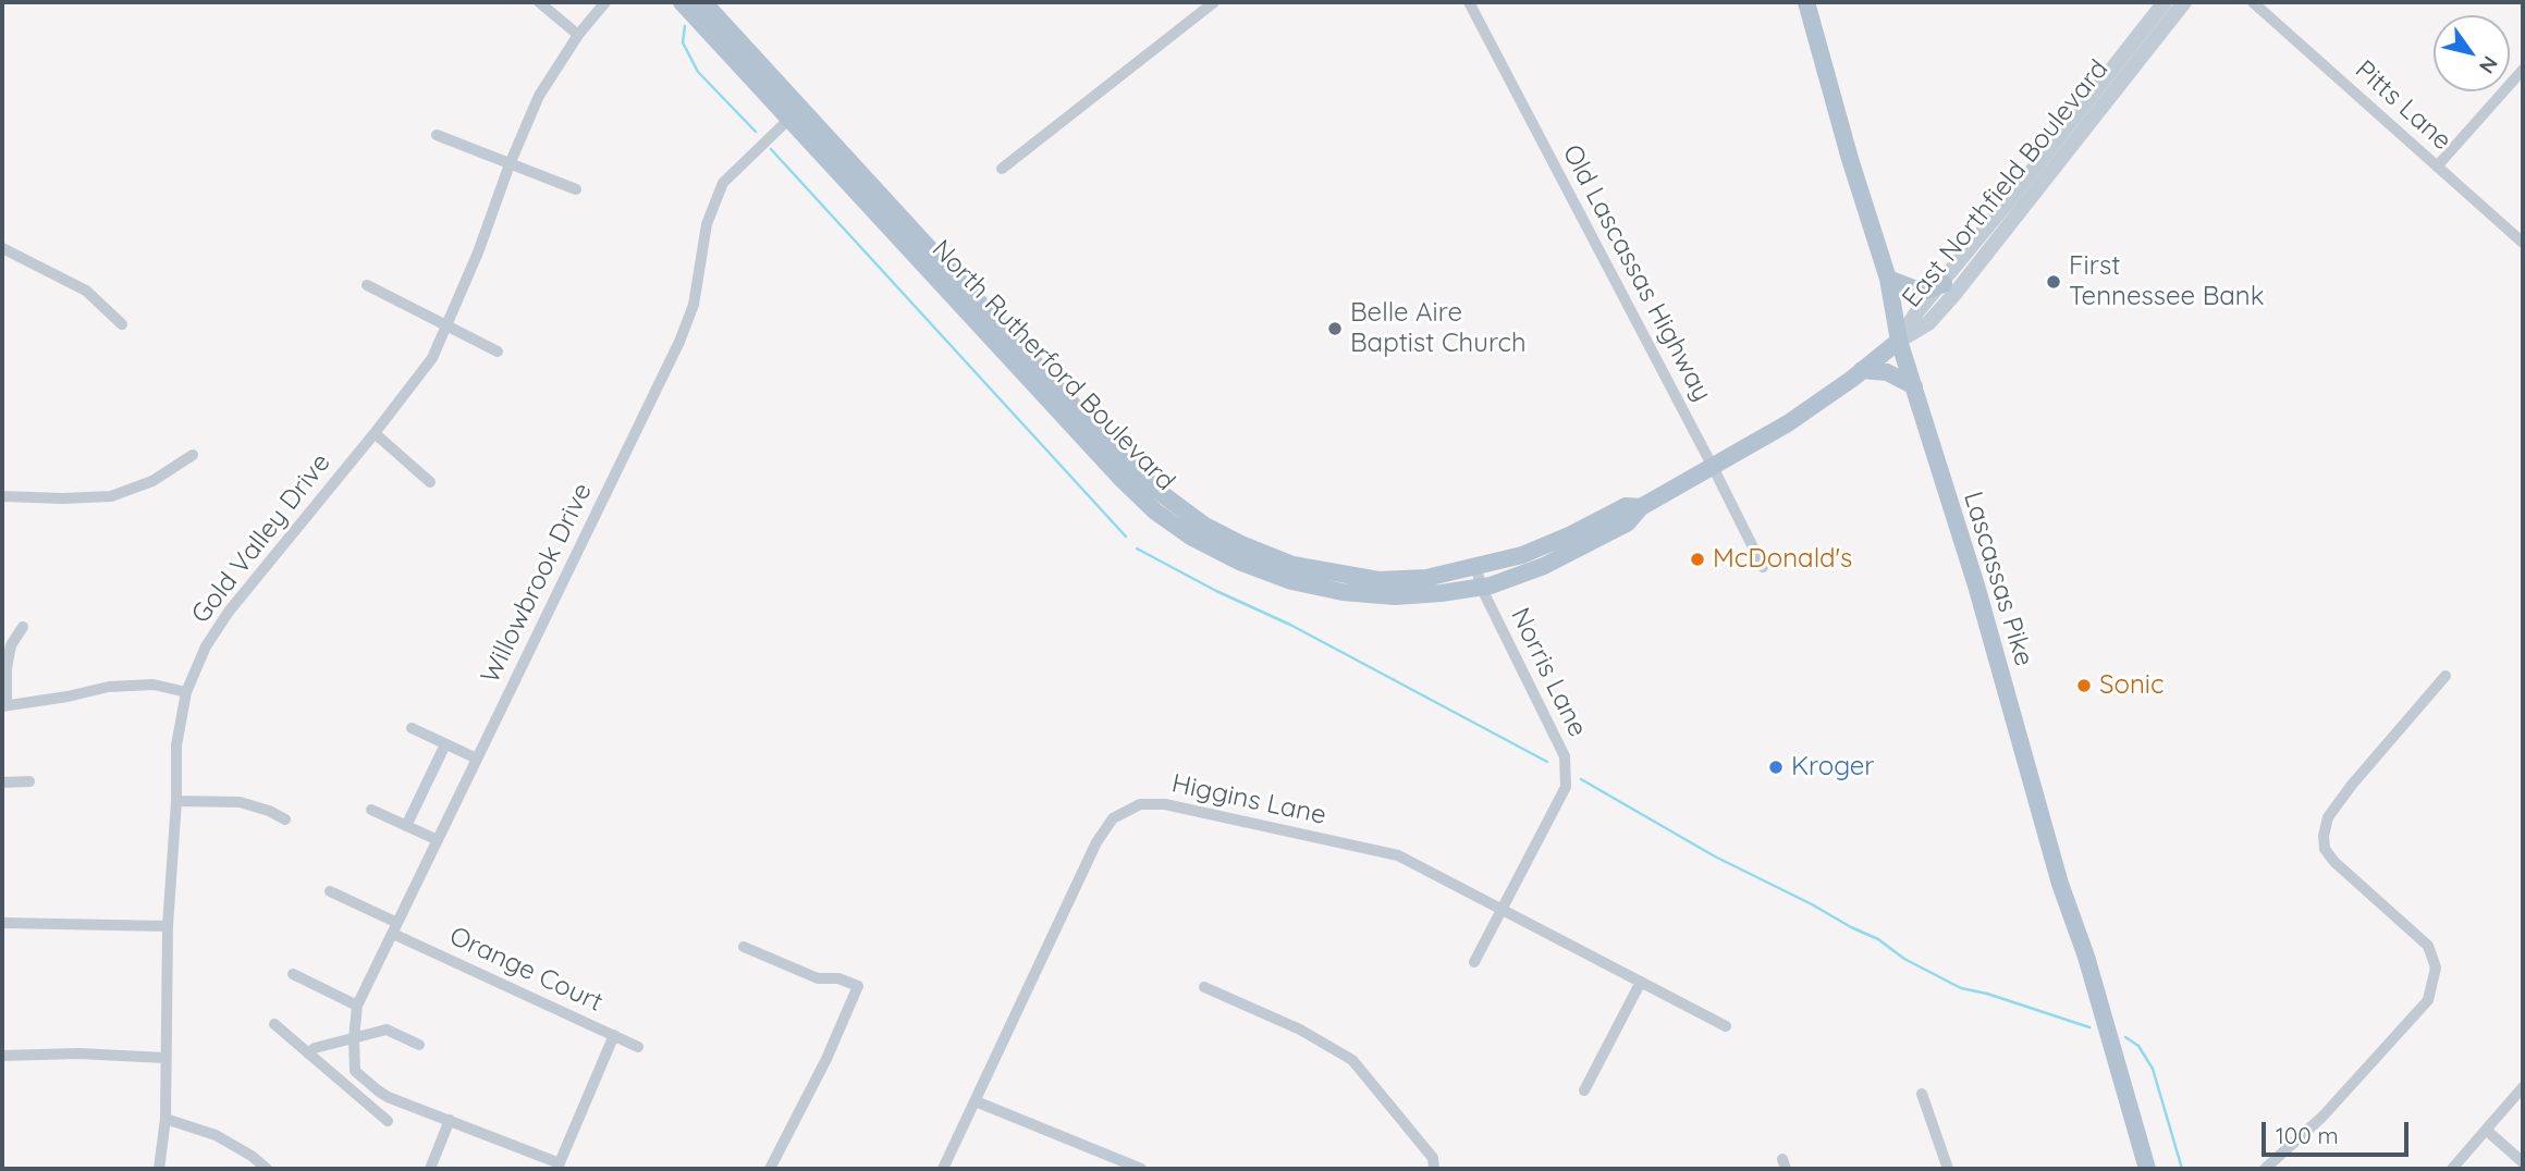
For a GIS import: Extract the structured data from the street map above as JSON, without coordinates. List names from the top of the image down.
{
  "streets": {
    "main road": ["East Northfield Boulevard", "North Rutherford Boulevard", "Lascassas Pike"],
    "street": [
      "Pitts Lane",
      "Old Lascassas Highway",
      "Gold Valley Drive",
      "Willowbrook Drive",
      "Norris Lane",
      "Higgins Lane",
      "Orange Court"
    ]
  },
  "crossings": [
    ["East Northfield Boulevard", "North Rutherford Boulevard"],
    ["East Northfield Boulevard", "Lascassas Pike"],
    ["Old Lascassas Highway", "North Rutherford Boulevard"],
    ["North Rutherford Boulevard", "Lascassas Pike"],
    ["North Rutherford Boulevard", "Willowbrook Drive"],
    ["North Rutherford Boulevard", "Norris Lane"],
    ["Willowbrook Drive", "Orange Court"],
    ["Norris Lane", "Higgins Lane"]
  ],
  "places": [
    "First Tennessee Bank",
    "Belle Aire Baptist Church",
    "McDonald's",
    "Sonic",
    "Kroger"
  ],
  "scale_bar": "100 m",
  "north": "bottom right"
}
